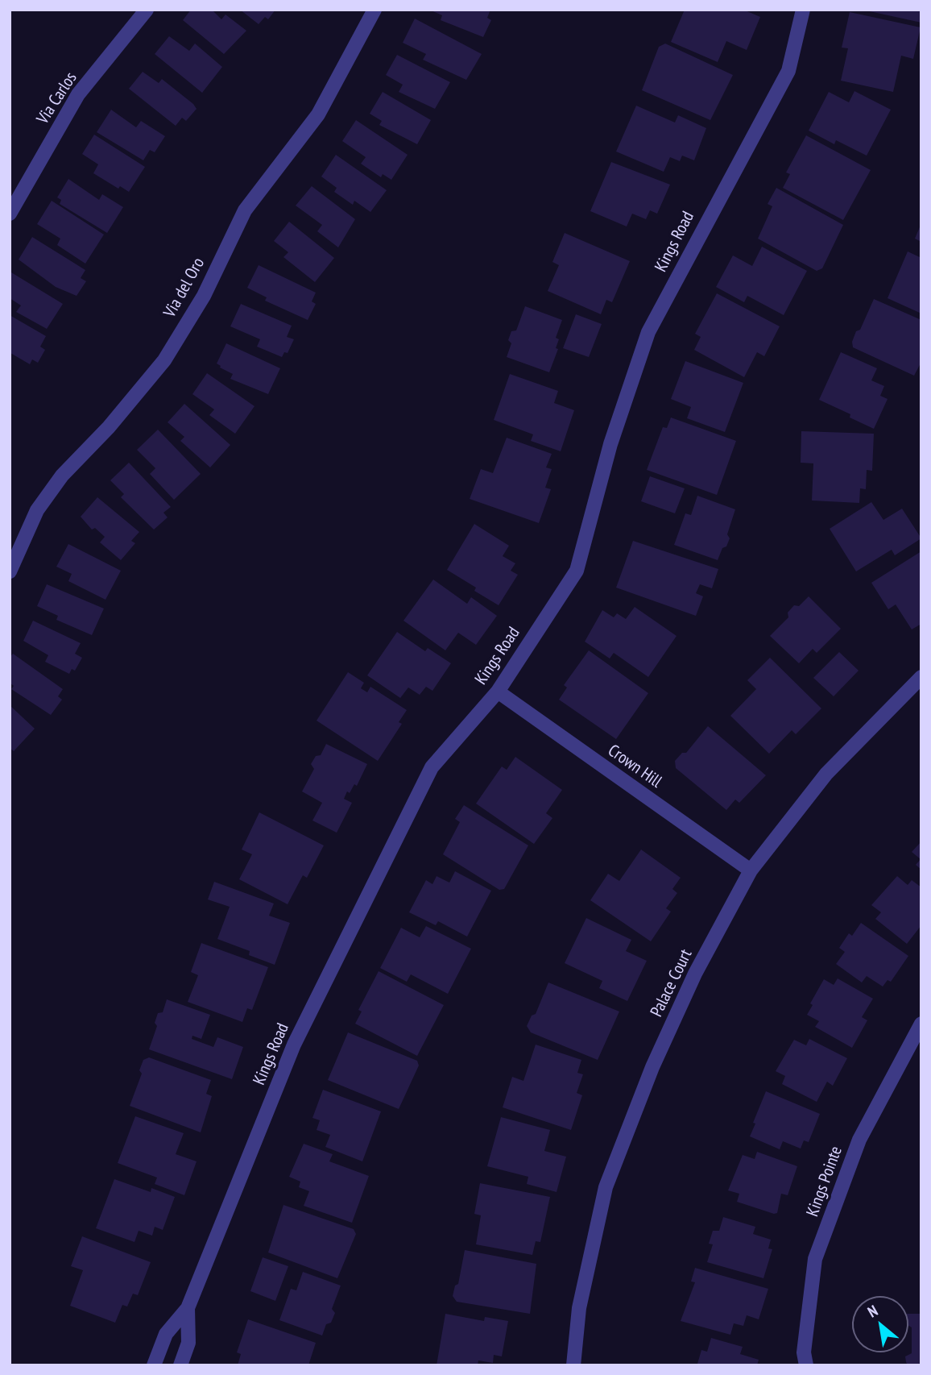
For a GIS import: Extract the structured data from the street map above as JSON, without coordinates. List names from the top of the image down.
{
  "streets": {
    "street": [
      "Via Carlos",
      "Kings Road",
      "Via del Oro",
      "Crown Hill",
      "Palace Court",
      "Kings Pointe"
    ]
  },
  "crossings": [
    ["Kings Road", "Crown Hill"],
    ["Crown Hill", "Palace Court"]
  ],
  "north": "top left"
}
